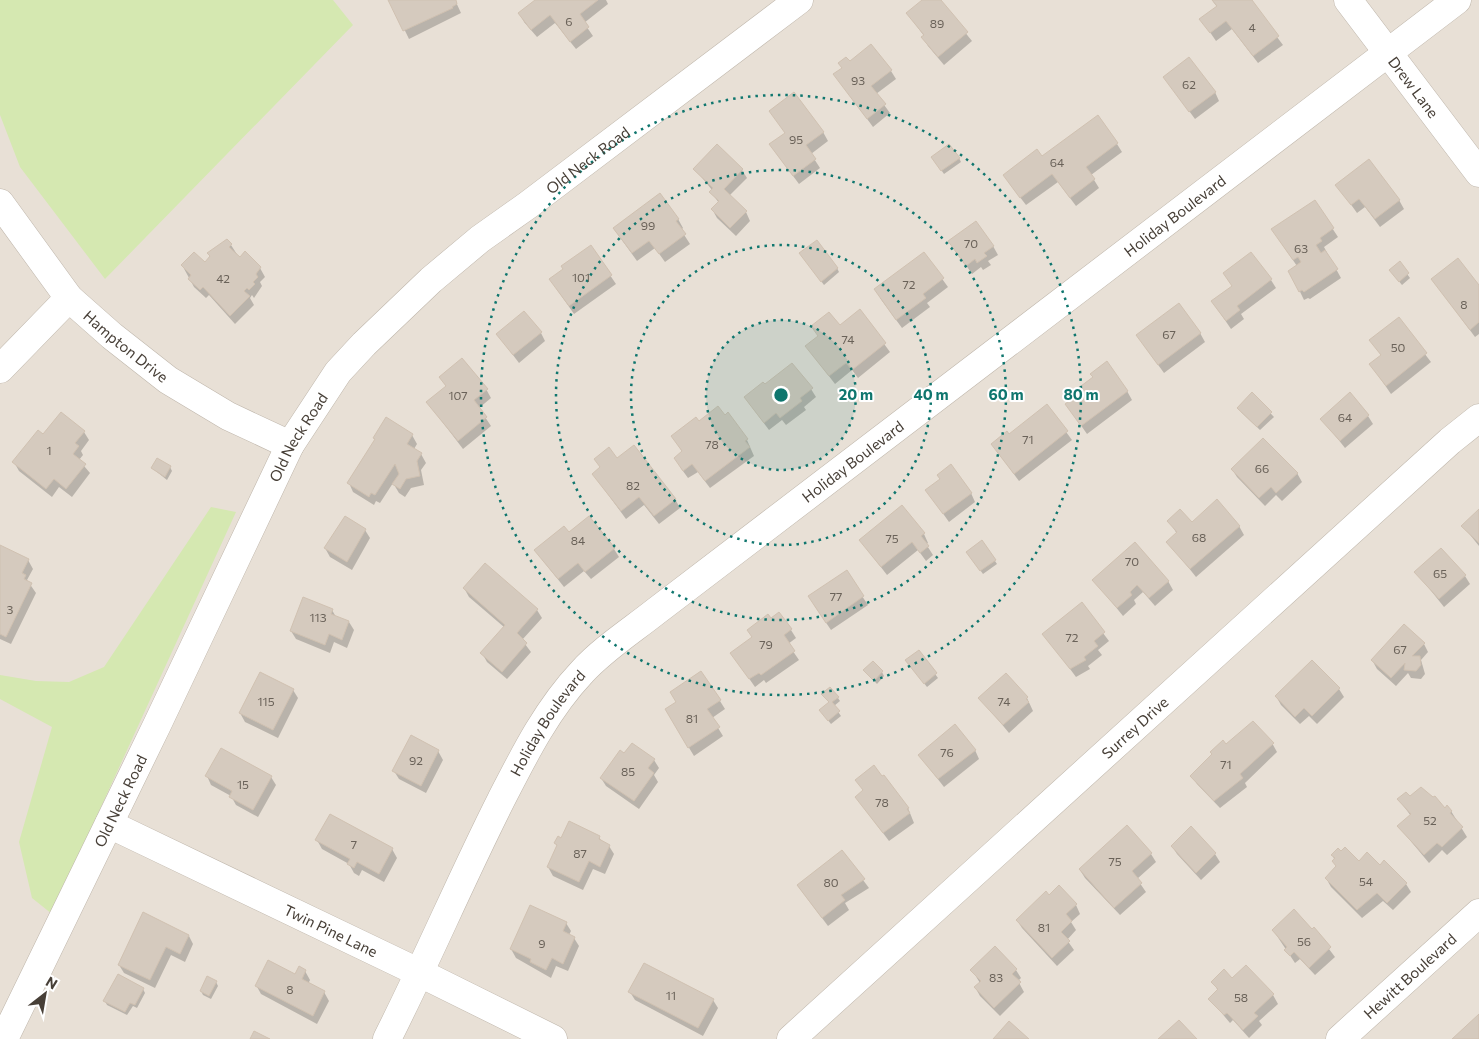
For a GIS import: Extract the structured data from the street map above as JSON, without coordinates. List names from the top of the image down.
{
  "streets": {
    "street": [
      "Drew Lane",
      "Old Neck Road",
      "Holiday Boulevard",
      "Hampton Drive",
      "Surrey Drive",
      "Twin Pine Lane",
      "Hewitt Boulevard"
    ]
  },
  "crossings": [
    ["Drew Lane", "Holiday Boulevard"],
    ["Old Neck Road", "Hampton Drive"],
    ["Old Neck Road", "Twin Pine Lane"],
    ["Holiday Boulevard", "Twin Pine Lane"]
  ],
  "house_numbers": [
    "6",
    "89",
    "4",
    "93",
    "62",
    "95",
    "64",
    "99",
    "70",
    "63",
    "101",
    "42",
    "72",
    "8",
    "67",
    "74",
    "50",
    "107",
    "64",
    "71",
    "78",
    "1",
    "66",
    "82",
    "68",
    "75",
    "84",
    "70",
    "65",
    "77",
    "3",
    "113",
    "72",
    "79",
    "67",
    "115",
    "74",
    "81",
    "76",
    "92",
    "71",
    "85",
    "15",
    "78",
    "52",
    "7",
    "87",
    "75",
    "54",
    "80",
    "81",
    "56",
    "9",
    "83",
    "8",
    "11",
    "58"
  ],
  "north": "top right",
  "rings": [
    "20 m",
    "40 m",
    "60 m",
    "80 m"
  ]
}
